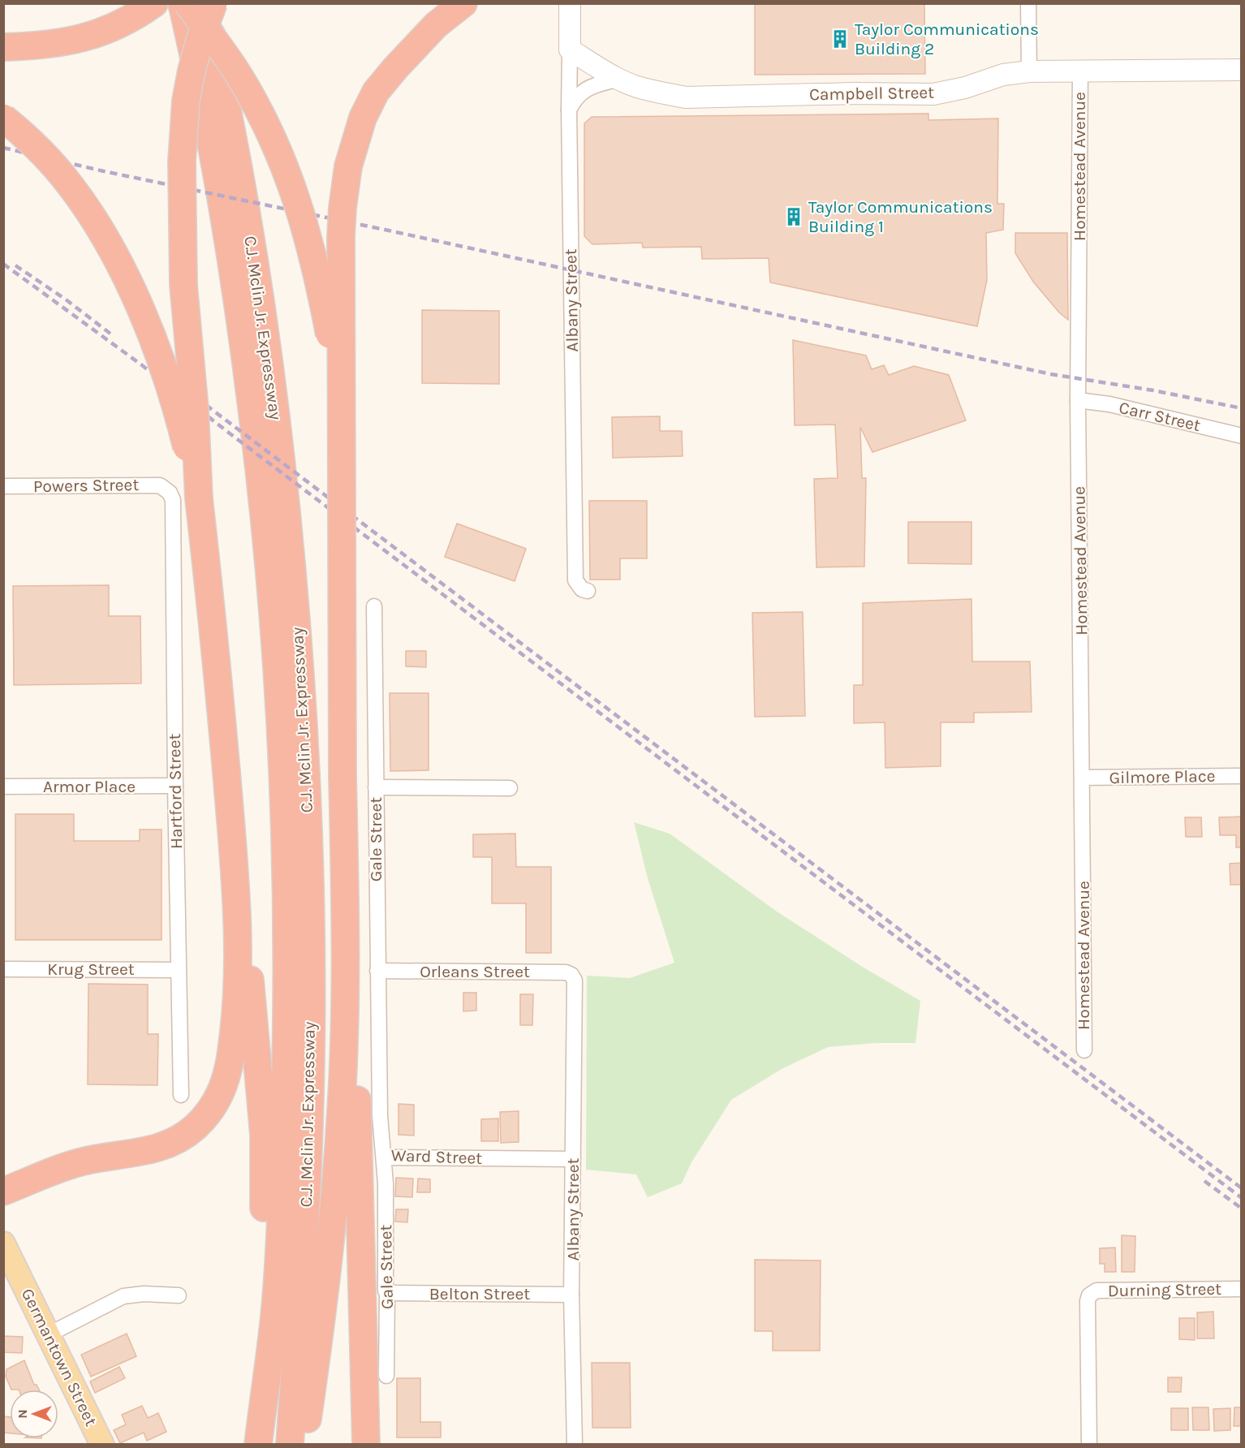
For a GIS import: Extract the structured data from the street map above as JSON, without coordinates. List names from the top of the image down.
{
  "streets": {
    "highway": ["C.J. Mclin Jr. Expressway"],
    "main road": ["Germantown Street"],
    "street": [
      "Campbell Street",
      "Homestead Avenue",
      "Albany Street",
      "Carr Street",
      "Powers Street",
      "Gilmore Place",
      "Armor Place",
      "Hartford Street",
      "Gale Street",
      "Krug Street",
      "Orleans Street",
      "Ward Street",
      "Durning Street",
      "Belton Street"
    ]
  },
  "crossings": [
    ["Campbell Street", "Homestead Avenue"],
    ["Campbell Street", "Albany Street"],
    ["Homestead Avenue", "Carr Street"],
    ["Homestead Avenue", "Gilmore Place"],
    ["Albany Street", "Orleans Street"],
    ["Albany Street", "Ward Street"],
    ["Albany Street", "Belton Street"],
    ["Powers Street", "Hartford Street"],
    ["Armor Place", "Hartford Street"],
    ["Hartford Street", "Krug Street"],
    ["Gale Street", "Orleans Street"],
    ["Gale Street", "Ward Street"],
    ["Gale Street", "Belton Street"]
  ],
  "places": {
    "building": ["Taylor Communications Building 2", "Taylor Communications Building 1"]
  },
  "north": "left"
}
